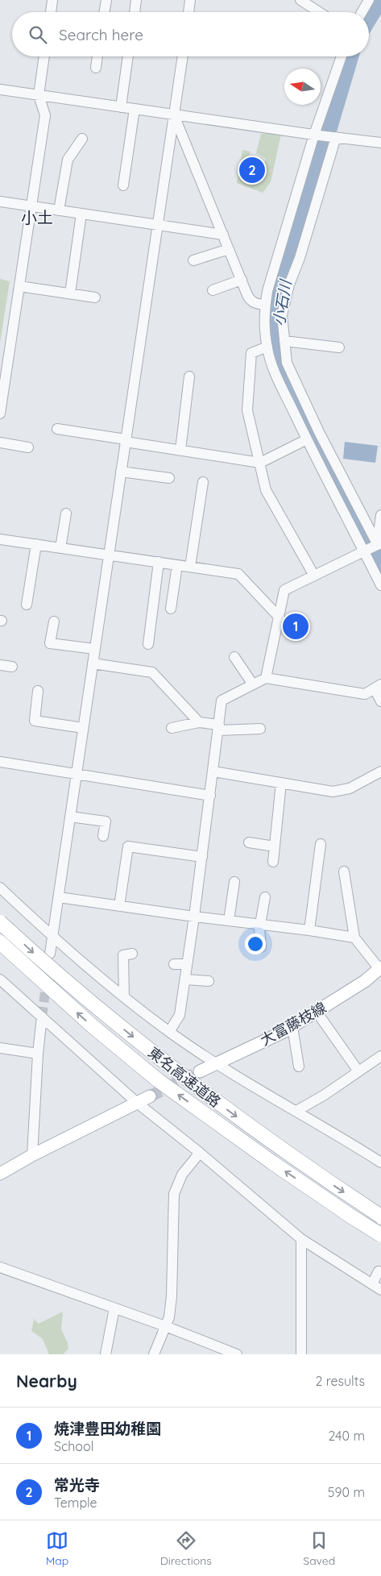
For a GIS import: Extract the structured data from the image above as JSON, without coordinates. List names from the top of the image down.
{
  "streets": {
    "highway": ["東名高速道路"],
    "main road": ["大富藤枝線"]
  },
  "districts": ["小土"],
  "water": ["小石川"],
  "north": "left",
  "page": {
    "search": "Search here",
    "pins": ["2", "1"],
    "heading": ["Nearby", "2 results"],
    "list": [
      {
        "mark": "1",
        "name": "焼津豊田幼稚園",
        "note": "School",
        "value": "240 m"
      },
      {
        "mark": "2",
        "name": "常光寺",
        "note": "Temple",
        "value": "590 m"
      }
    ],
    "nav": ["Map", "Directions", "Saved"]
  }
}
